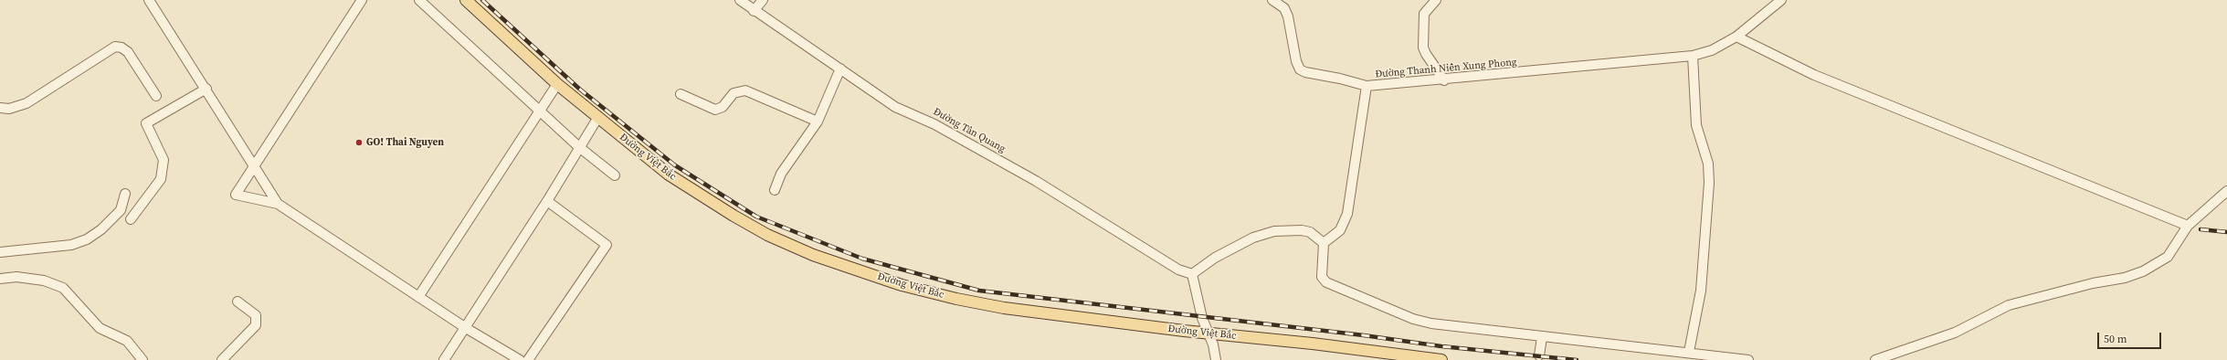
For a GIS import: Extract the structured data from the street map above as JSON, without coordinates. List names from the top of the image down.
{
  "streets": {
    "main road": ["Đường Việt Bắc"],
    "street": ["Đường Thanh Niên Xung Phong", "Đường Tân Quang"]
  },
  "places": ["GO! Thai Nguyen"],
  "scale_bar": "50 m"
}
